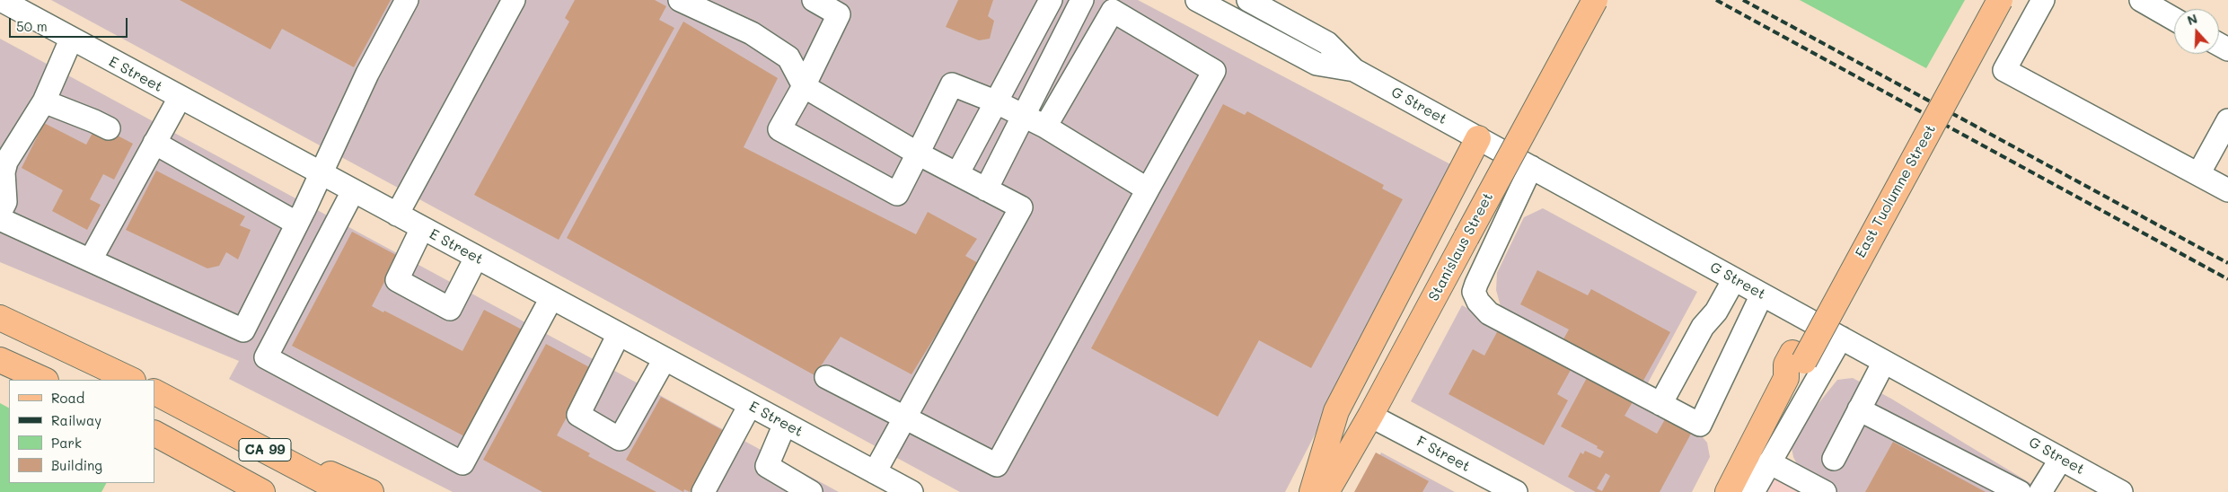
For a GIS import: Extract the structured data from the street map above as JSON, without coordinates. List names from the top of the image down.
{
  "streets": {
    "main road": ["East Tuolumne Street", "Stanislaus Street", "CA 99"],
    "street": ["E Street", "G Street", "F Street"]
  },
  "crossings": [
    ["Stanislaus Street", "F Street"]
  ],
  "legend": [
    "Road",
    "Railway",
    "Park",
    "Building"
  ],
  "scale_bar": "50 m",
  "north": "top"
}
